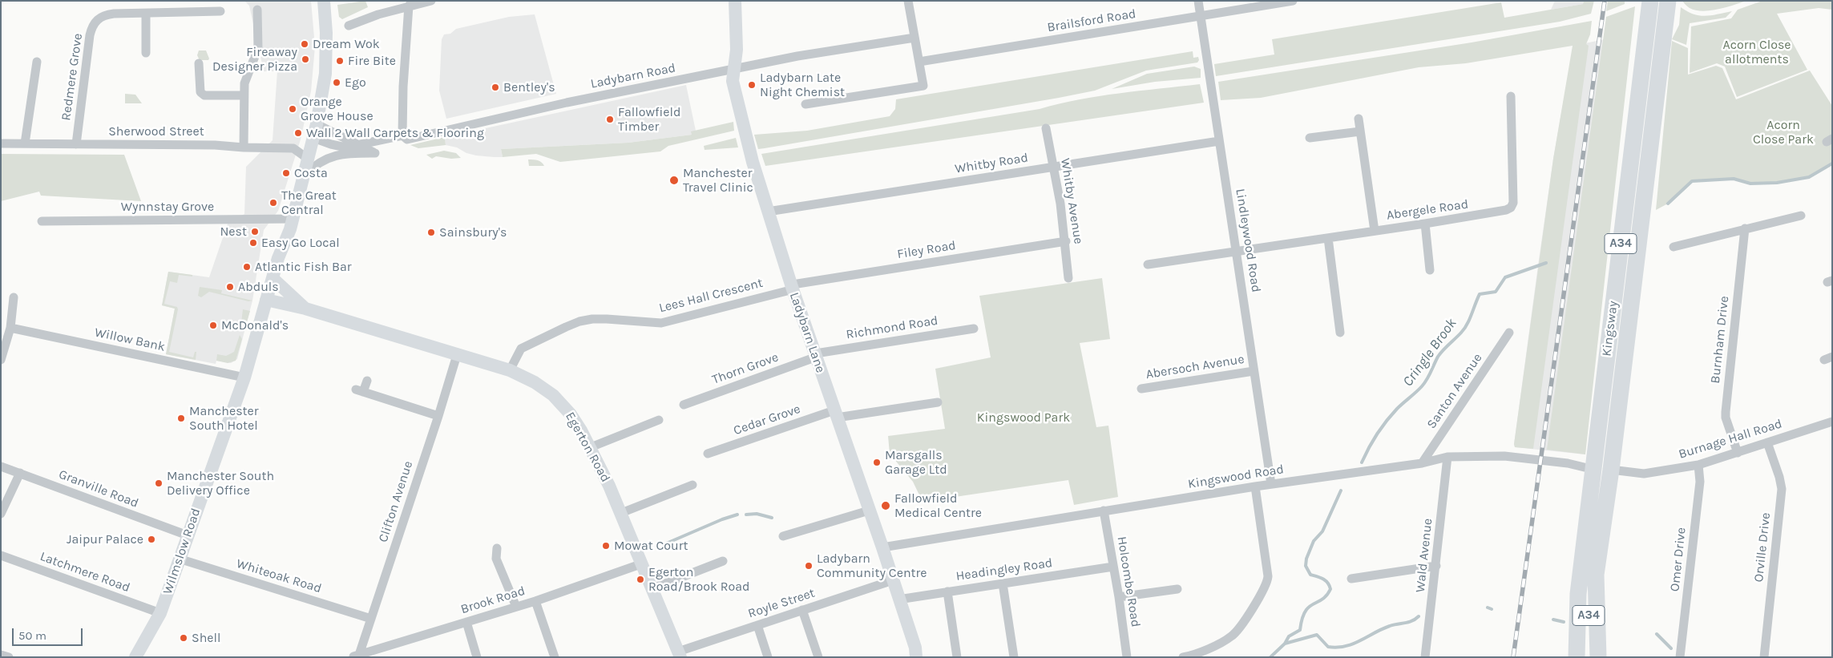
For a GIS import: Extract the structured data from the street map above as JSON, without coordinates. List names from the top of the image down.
{
  "streets": {
    "highway": ["A34", "Kingsway"],
    "street": [
      "Brailsford Road",
      "Ladybarn Road",
      "Redmere Grove",
      "Sherwood Street",
      "Whitby Road",
      "Whitby Avenue",
      "Wynnstay Grove",
      "Abergele Road",
      "Lindleywood Road",
      "Filey Road",
      "Lees Hall Crescent",
      "Richmond Road",
      "Ladybarn Lane",
      "Willow Bank",
      "Burnham Drive",
      "Abersoch Avenue",
      "Thorn Grove",
      "Santon Avenue",
      "Cedar Grove",
      "Burnage Hall Road",
      "Egerton Road",
      "Kingswood Road",
      "Granville Road",
      "Clifton Avenue",
      "Orville Drive",
      "Wilmslow Road",
      "Wald Avenue",
      "Omer Drive",
      "Headingley Road",
      "Latchmere Road",
      "Whiteoak Road",
      "Holcombe Road",
      "Brook Road",
      "Royle Street"
    ]
  },
  "crossings": [
    ["Brailsford Road", "Lindleywood Road"],
    ["Ladybarn Road", "Ladybarn Lane"],
    ["Redmere Grove", "Sherwood Street"],
    ["Sherwood Street", "Wilmslow Road"],
    ["Whitby Road", "Whitby Avenue"],
    ["Whitby Road", "Lindleywood Road"],
    ["Whitby Road", "Ladybarn Lane"],
    ["Whitby Avenue", "Filey Road"],
    ["Wynnstay Grove", "Wilmslow Road"],
    ["Abergele Road", "Lindleywood Road"],
    ["Lindleywood Road", "Abersoch Avenue"],
    ["Lindleywood Road", "Kingswood Road"],
    ["Filey Road", "Lees Hall Crescent"],
    ["Filey Road", "Ladybarn Lane"],
    ["Lees Hall Crescent", "Ladybarn Lane"],
    ["Lees Hall Crescent", "Egerton Road"],
    ["Richmond Road", "Ladybarn Lane"],
    ["Richmond Road", "Thorn Grove"],
    ["Kingsway", "Burnage Hall Road"],
    ["Kingsway", "Kingswood Road"],
    ["Ladybarn Lane", "Thorn Grove"],
    ["Ladybarn Lane", "Cedar Grove"],
    ["Ladybarn Lane", "Kingswood Road"],
    ["Ladybarn Lane", "Headingley Road"],
    ["Ladybarn Lane", "Royle Street"],
    ["Willow Bank", "Wilmslow Road"],
    ["Burnham Drive", "Burnage Hall Road"],
    ["Santon Avenue", "Kingswood Road"],
    ["Burnage Hall Road", "Orville Drive"],
    ["Burnage Hall Road", "Omer Drive"],
    ["Egerton Road", "Clifton Avenue"],
    ["Egerton Road", "Wilmslow Road"],
    ["Egerton Road", "Brook Road"],
    ["Egerton Road", "Royle Street"],
    ["Kingswood Road", "Wald Avenue"],
    ["Kingswood Road", "Holcombe Road"],
    ["Granville Road", "Wilmslow Road"],
    ["Clifton Avenue", "Whiteoak Road"],
    ["Clifton Avenue", "Brook Road"],
    ["Wilmslow Road", "Latchmere Road"],
    ["Wilmslow Road", "Whiteoak Road"],
    ["Headingley Road", "Holcombe Road"]
  ],
  "water": ["Cringle Brook"],
  "parks": ["Acorn Close allotments", "Acorn Close Park", "Kingswood Park"],
  "places": [
    "Dream Wok",
    "Fireaway Designer Pizza",
    "Fire Bite",
    "Ego",
    "Ladybarn Late Night Chemist",
    "Bentley's",
    "Orange Grove House",
    "Fallowfield Timber",
    "Wall 2 Wall Carpets & Flooring",
    "Costa",
    "Manchester Travel Clinic",
    "The Great Central",
    "Nest",
    "Sainsbury's",
    "Easy Go Local",
    "Atlantic Fish Bar",
    "Abduls",
    "McDonald's",
    "Manchester South Hotel",
    "Marsgalls Garage Ltd",
    "Manchester South Delivery Office",
    "Fallowfield Medical Centre",
    "Jaipur Palace",
    "Mowat Court",
    "Ladybarn Community Centre",
    "Egerton Road/Brook Road",
    "Shell"
  ],
  "scale_bar": "50 m"
}
